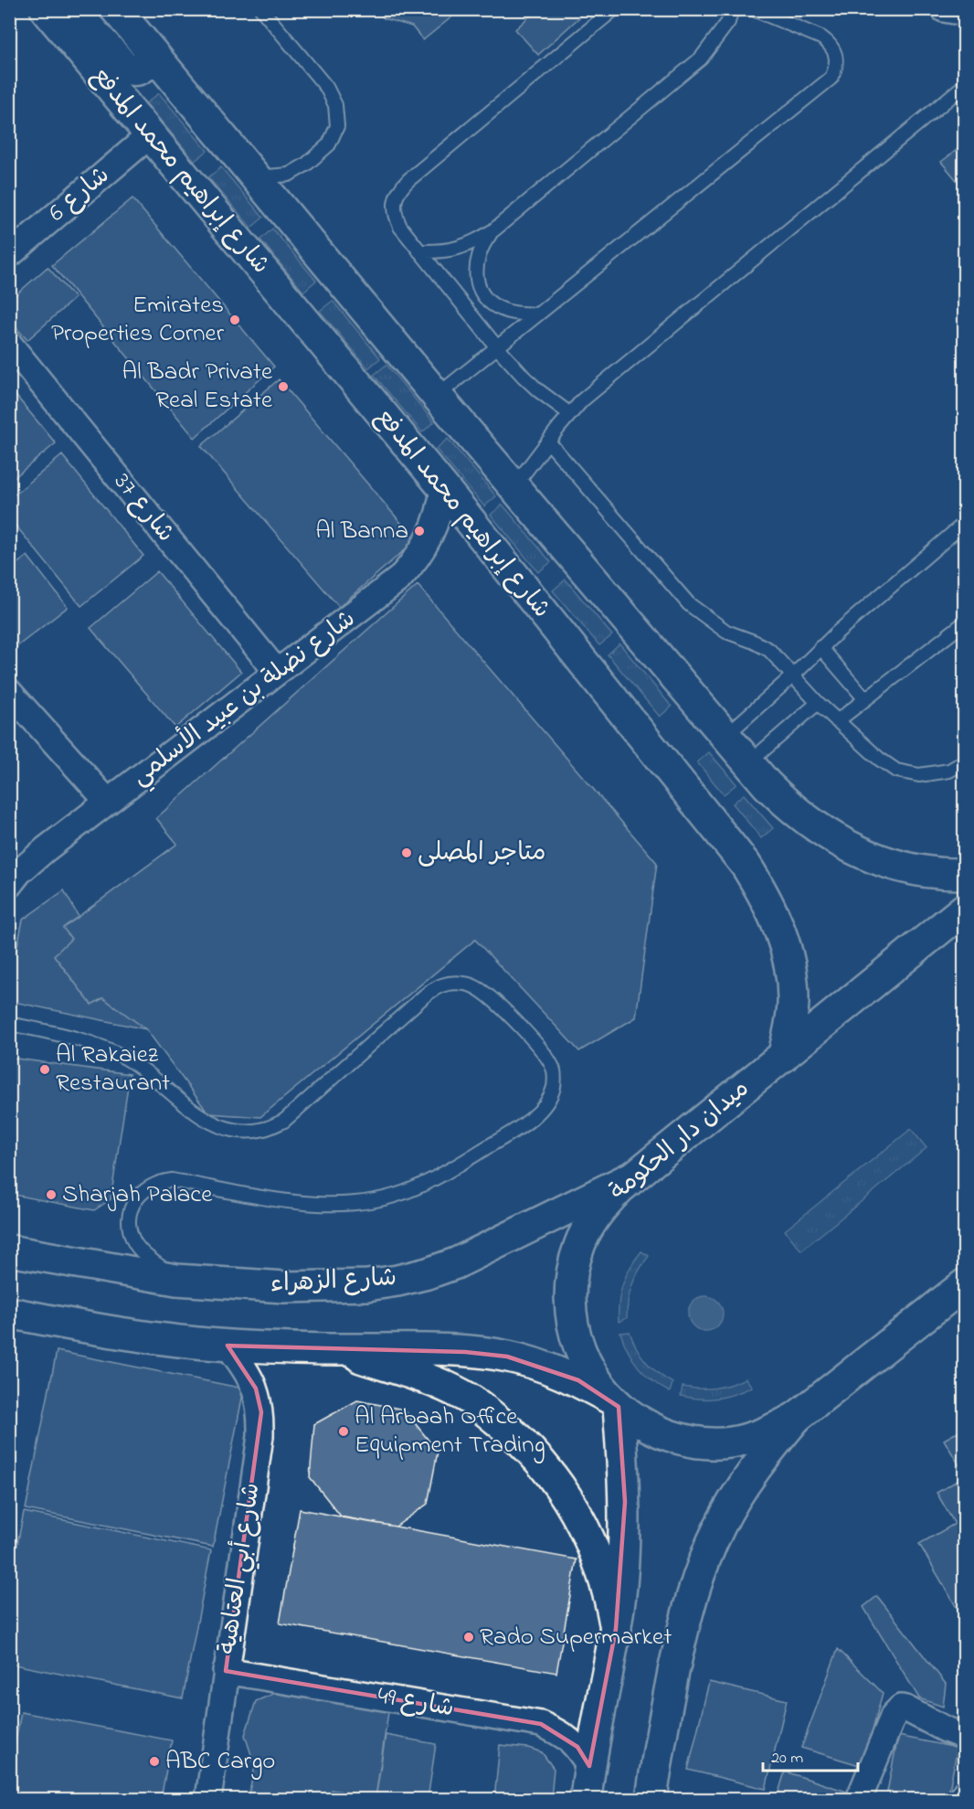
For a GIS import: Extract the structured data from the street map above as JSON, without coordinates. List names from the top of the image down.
{
  "streets": {
    "main road": ["شارع إبراهيم محمد المدفع", "ميدان دار الحكومة", "شارع الزهراء"],
    "street": [
      "شارع 6",
      "شارع 37",
      "شارع نضلة بن عبيد الأسلمي",
      "شارع أبي العتاهية",
      "شارع 49"
    ]
  },
  "crossings": [
    ["شارع إبراهيم محمد المدفع", "شارع 6"],
    ["شارع إبراهيم محمد المدفع", "شارع نضلة بن عبيد الأسلمي"],
    ["شارع إبراهيم محمد المدفع", "ميدان دار الحكومة"],
    ["شارع 37", "شارع نضلة بن عبيد الأسلمي"],
    ["ميدان دار الحكومة", "شارع الزهراء"],
    ["شارع أبي العتاهية", "شارع 49"]
  ],
  "places": [
    "Emirates Properties Corner",
    "Al Badr Private Real Estate",
    "Al Banna",
    "متاجر المصلى",
    "Al Rakaiez Restaurant",
    "Sharjah Palace",
    "Al Arbaah Office Equipment Trading",
    "Rado Supermarket",
    "ABC Cargo"
  ],
  "scale_bar": "20 m"
}
